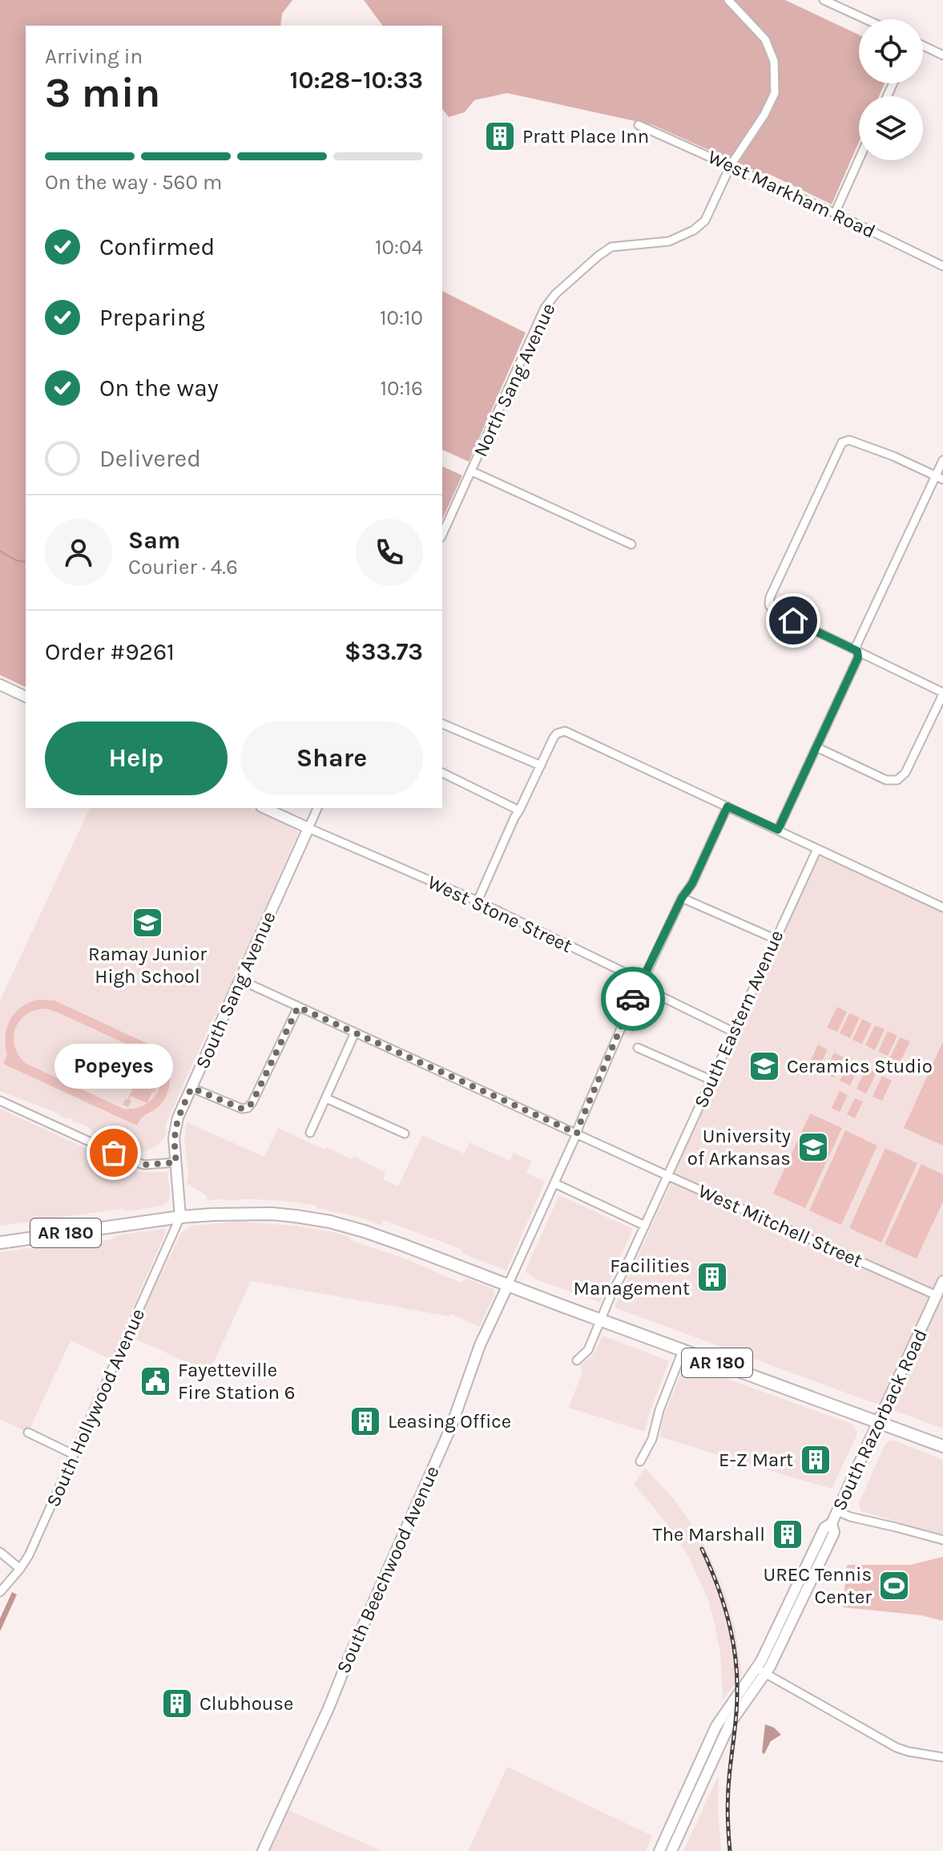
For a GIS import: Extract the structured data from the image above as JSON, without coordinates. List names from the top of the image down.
{
  "streets": {
    "main road": ["AR 180"],
    "street": [
      "West Markham Road",
      "North Sang Avenue",
      "West Stone Street",
      "South Sang Avenue",
      "South Eastern Avenue",
      "West Mitchell Street",
      "South Hollywood Avenue",
      "South Razorback Road",
      "South Beechwood Avenue"
    ]
  },
  "crossings": [
    ["West Markham Road", "North Sang Avenue"],
    ["West Stone Street", "South Sang Avenue"],
    ["West Stone Street", "South Eastern Avenue"],
    ["South Sang Avenue", "West Mitchell Street"],
    ["South Sang Avenue", "AR 180"],
    ["South Sang Avenue", "South Hollywood Avenue"],
    ["South Eastern Avenue", "West Mitchell Street"],
    ["South Eastern Avenue", "AR 180"],
    ["West Mitchell Street", "South Razorback Road"],
    ["AR 180", "South Hollywood Avenue"],
    ["AR 180", "South Razorback Road"],
    ["AR 180", "South Beechwood Avenue"]
  ],
  "places": {
    "building": [
      "Pratt Place Inn",
      "Facilities Management",
      "Leasing Office",
      "E-Z Mart",
      "The Marshall",
      "Clubhouse"
    ],
    "school or university": ["Ramay Junior High School", "Ceramics Studio", "University of Arkansas"],
    "other": ["Popeyes"],
    "public building": ["Fayetteville Fire Station 6"],
    "sports": ["UREC Tennis Center"]
  },
  "page": {
    "heading": ["3 min", "Arriving in", "10:28–10:33"],
    "panel": [
      "Sam",
      "Courier · 4.6",
      "Order #9261",
      "$33.73"
    ],
    "bar": "On the way · 560 m",
    "list": [
      ["Confirmed", "10:04"],
      ["Preparing", "10:10"],
      ["On the way", "10:16"],
      "Delivered"
    ],
    "buttons": ["Help", "Share"],
    "bubble": "Popeyes"
  }
}
